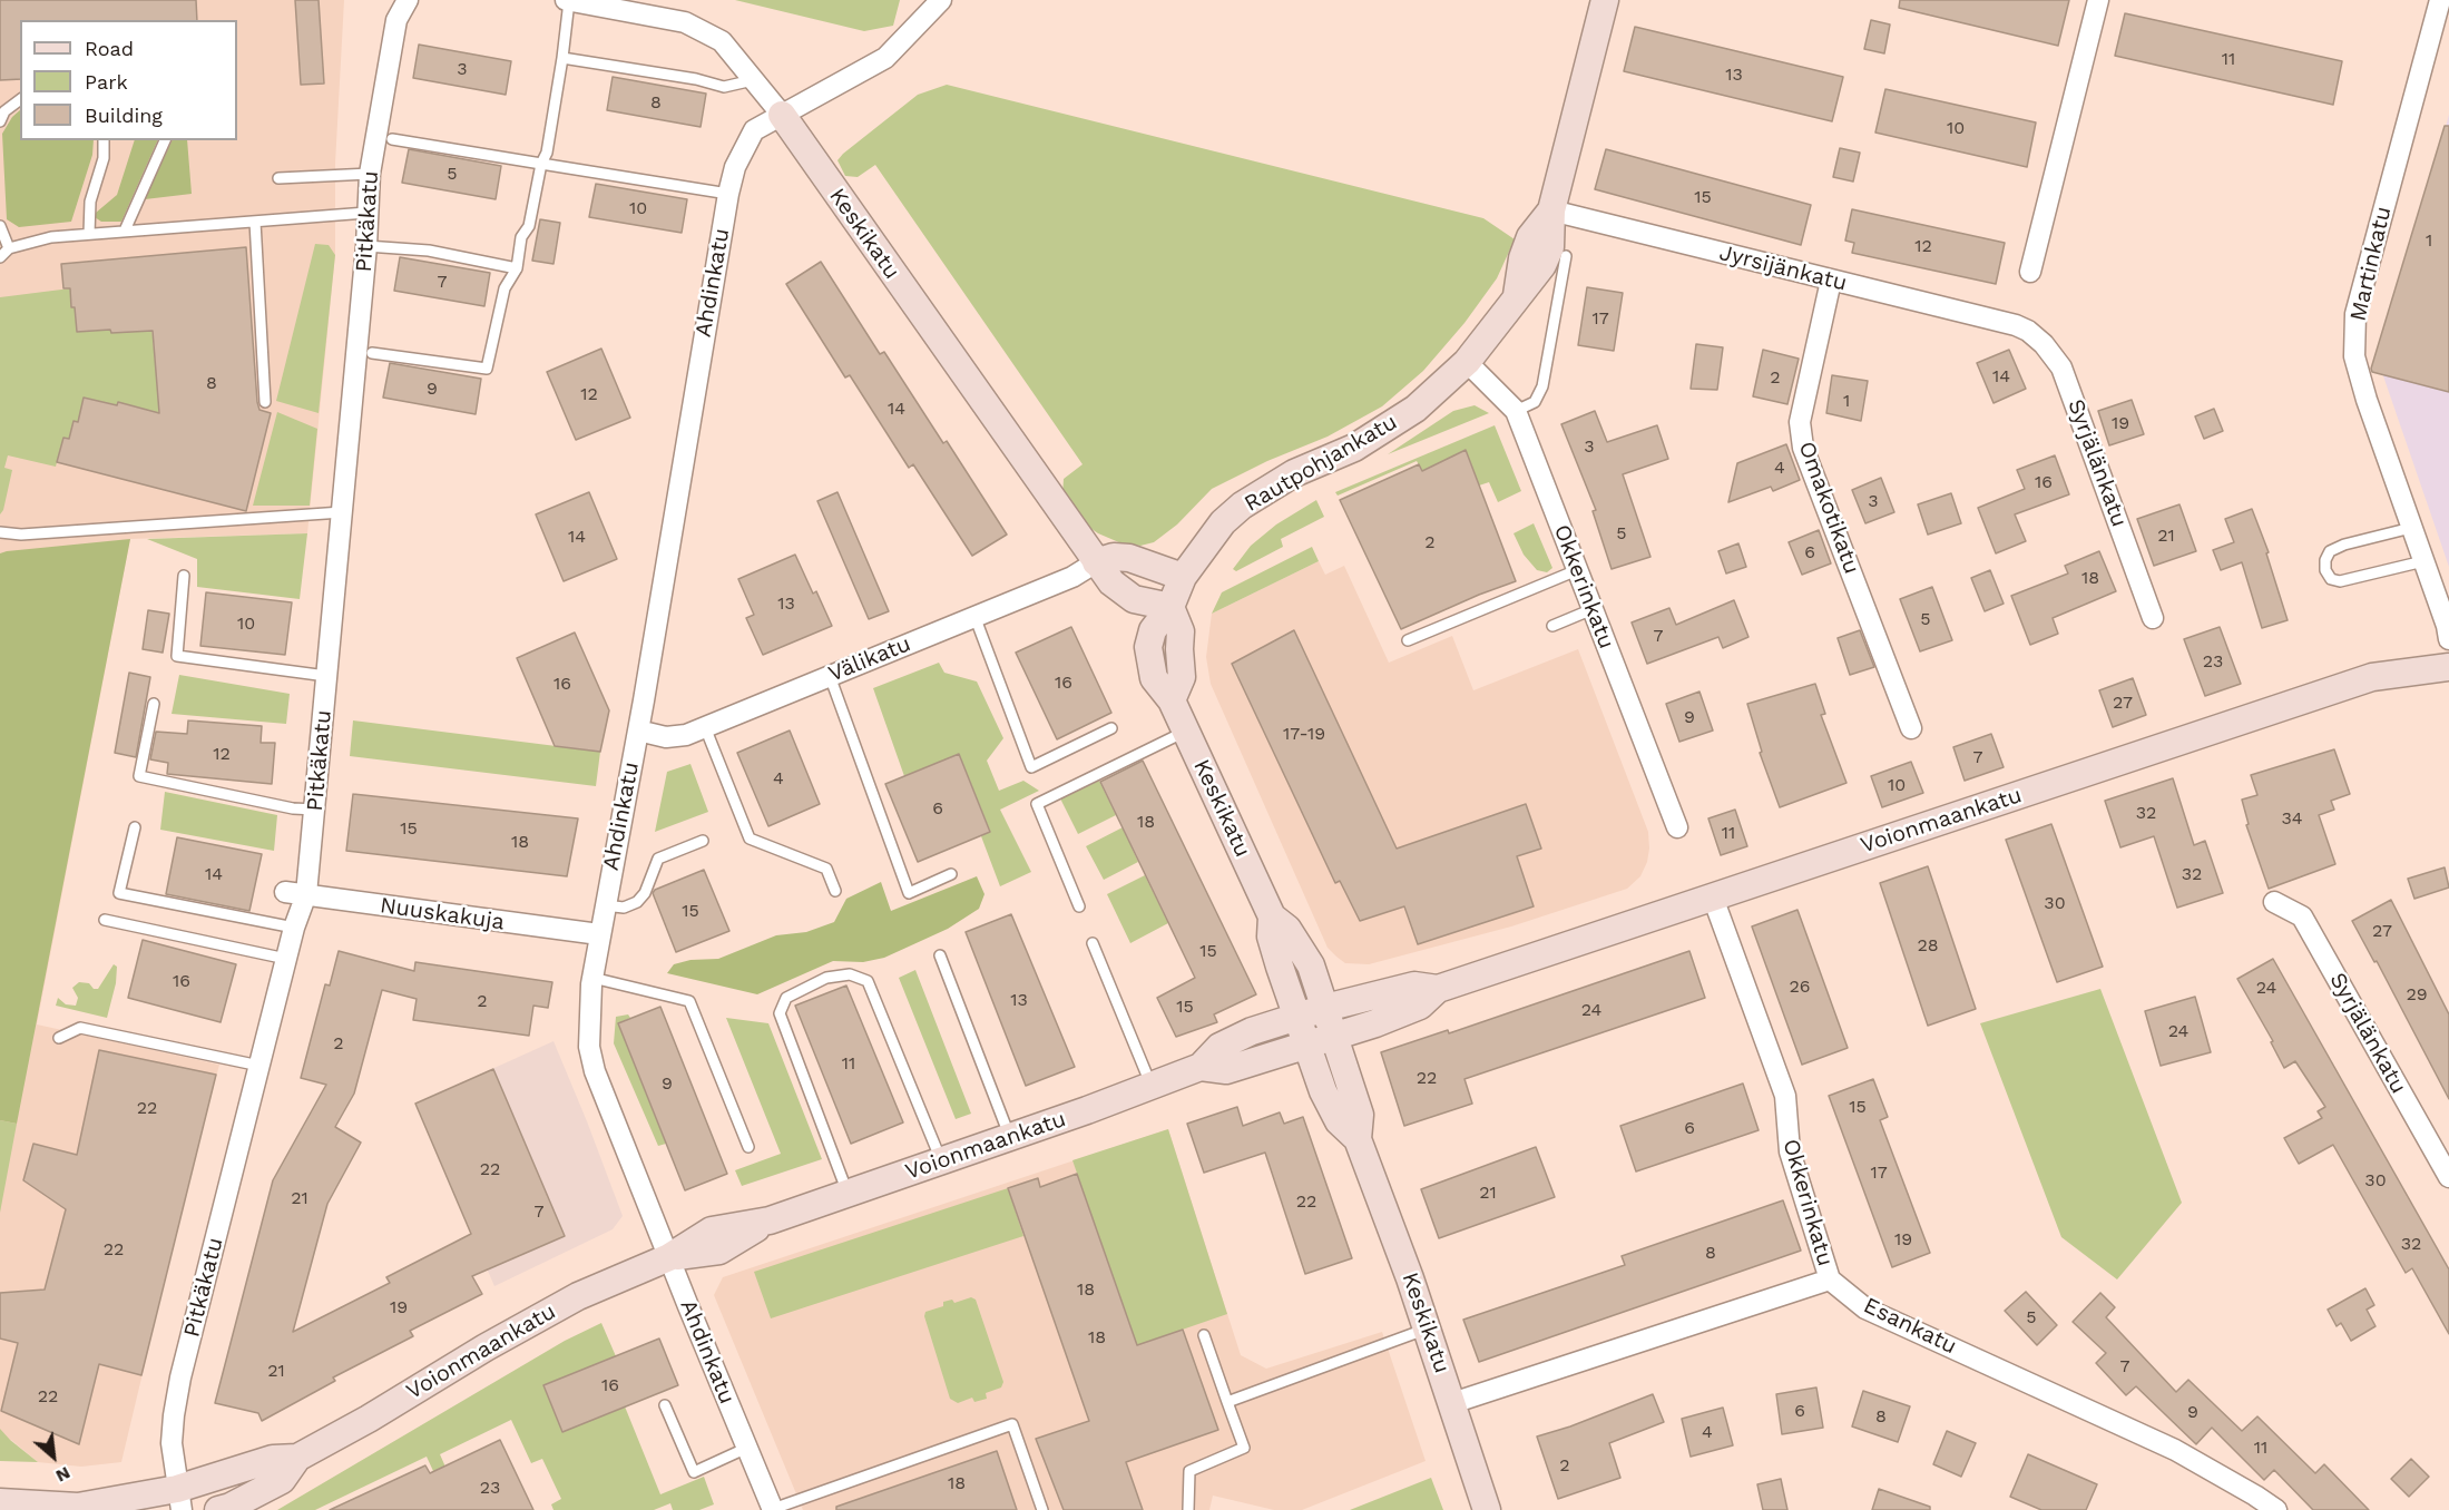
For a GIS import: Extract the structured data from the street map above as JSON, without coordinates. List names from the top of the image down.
{
  "streets": {
    "main road": ["Keskikatu", "Rautpohjankatu", "Voionmaankatu"],
    "street": [
      "Pitkäkatu",
      "Martinkatu",
      "Jyrsijänkatu",
      "Ahdinkatu",
      "Syrjälänkatu",
      "Omakotikatu",
      "Okkerinkatu",
      "Välikatu",
      "Nuuskakuja",
      "Esankatu"
    ]
  },
  "crossings": [
    ["Pitkäkatu", "Voionmaankatu"],
    ["Pitkäkatu", "Nuuskakuja"],
    ["Keskikatu", "Ahdinkatu"],
    ["Keskikatu", "Rautpohjankatu"],
    ["Keskikatu", "Välikatu"],
    ["Keskikatu", "Voionmaankatu"],
    ["Jyrsijänkatu", "Rautpohjankatu"],
    ["Jyrsijänkatu", "Syrjälänkatu"],
    ["Jyrsijänkatu", "Omakotikatu"],
    ["Ahdinkatu", "Välikatu"],
    ["Ahdinkatu", "Voionmaankatu"],
    ["Ahdinkatu", "Nuuskakuja"],
    ["Rautpohjankatu", "Okkerinkatu"],
    ["Okkerinkatu", "Voionmaankatu"],
    ["Okkerinkatu", "Esankatu"]
  ],
  "house_numbers": [
    "11",
    "3",
    "13",
    "8",
    "10",
    "5",
    "15",
    "10",
    "1",
    "12",
    "7",
    "17",
    "14",
    "2",
    "8",
    "9",
    "12",
    "1",
    "14",
    "19",
    "3",
    "4",
    "16",
    "3",
    "5",
    "21",
    "14",
    "2",
    "6",
    "18",
    "13",
    "5",
    "10",
    "7",
    "23",
    "16",
    "16",
    "27",
    "9",
    "17-19",
    "12",
    "7",
    "4",
    "10",
    "6",
    "32",
    "34",
    "18",
    "15",
    "11",
    "18",
    "14",
    "32",
    "30",
    "15",
    "27",
    "28",
    "15",
    "16",
    "26",
    "24",
    "29",
    "13",
    "2",
    "15",
    "24",
    "24",
    "2",
    "11",
    "22",
    "9",
    "15",
    "22",
    "6",
    "22",
    "17",
    "30",
    "21",
    "21",
    "22",
    "7",
    "19",
    "32",
    "22",
    "8",
    "18",
    "19",
    "5",
    "18",
    "7",
    "21",
    "16",
    "22",
    "6",
    "9",
    "8",
    "4",
    "11",
    "2",
    "18",
    "23"
  ],
  "legend": ["Road", "Park", "Building"],
  "north": "bottom right"
}
